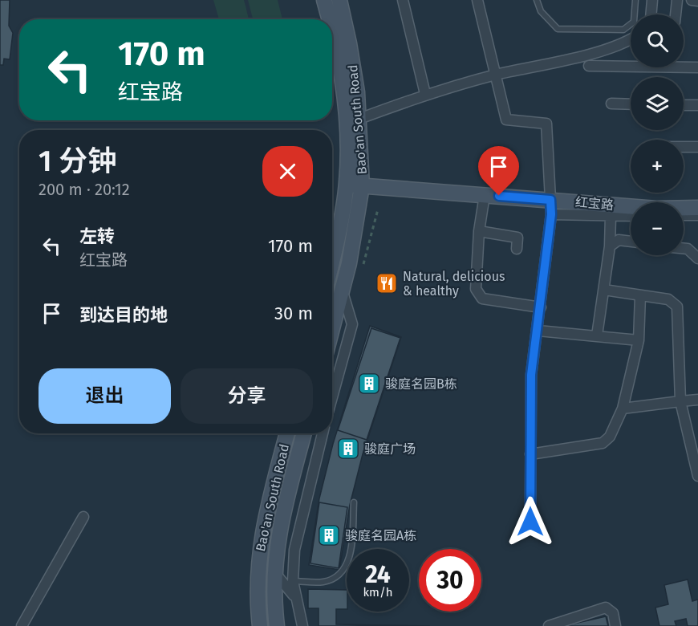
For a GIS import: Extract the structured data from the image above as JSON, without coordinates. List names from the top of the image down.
{
  "streets": {
    "street": ["Bao'an South Road", "红宝路"]
  },
  "crossings": [
    ["Bao'an South Road", "红宝路"]
  ],
  "places": {
    "restaurant": ["Natural, delicious & healthy"],
    "building": ["骏庭名园B栋", "骏庭广场", "骏庭名园A栋"]
  },
  "page": {
    "map_buttons": ["+", "−"],
    "turn": ["170 m", "红宝路"],
    "heading": ["1 分钟", "200 m · 20:12"],
    "list": [
      {
        "name": "左转",
        "note": "红宝路",
        "value": "170 m"
      },
      {
        "name": "到达目的地",
        "value": "30 m"
      }
    ],
    "buttons": ["退出", "分享"],
    "speed": "24 km/h",
    "limit": "30"
  }
}
